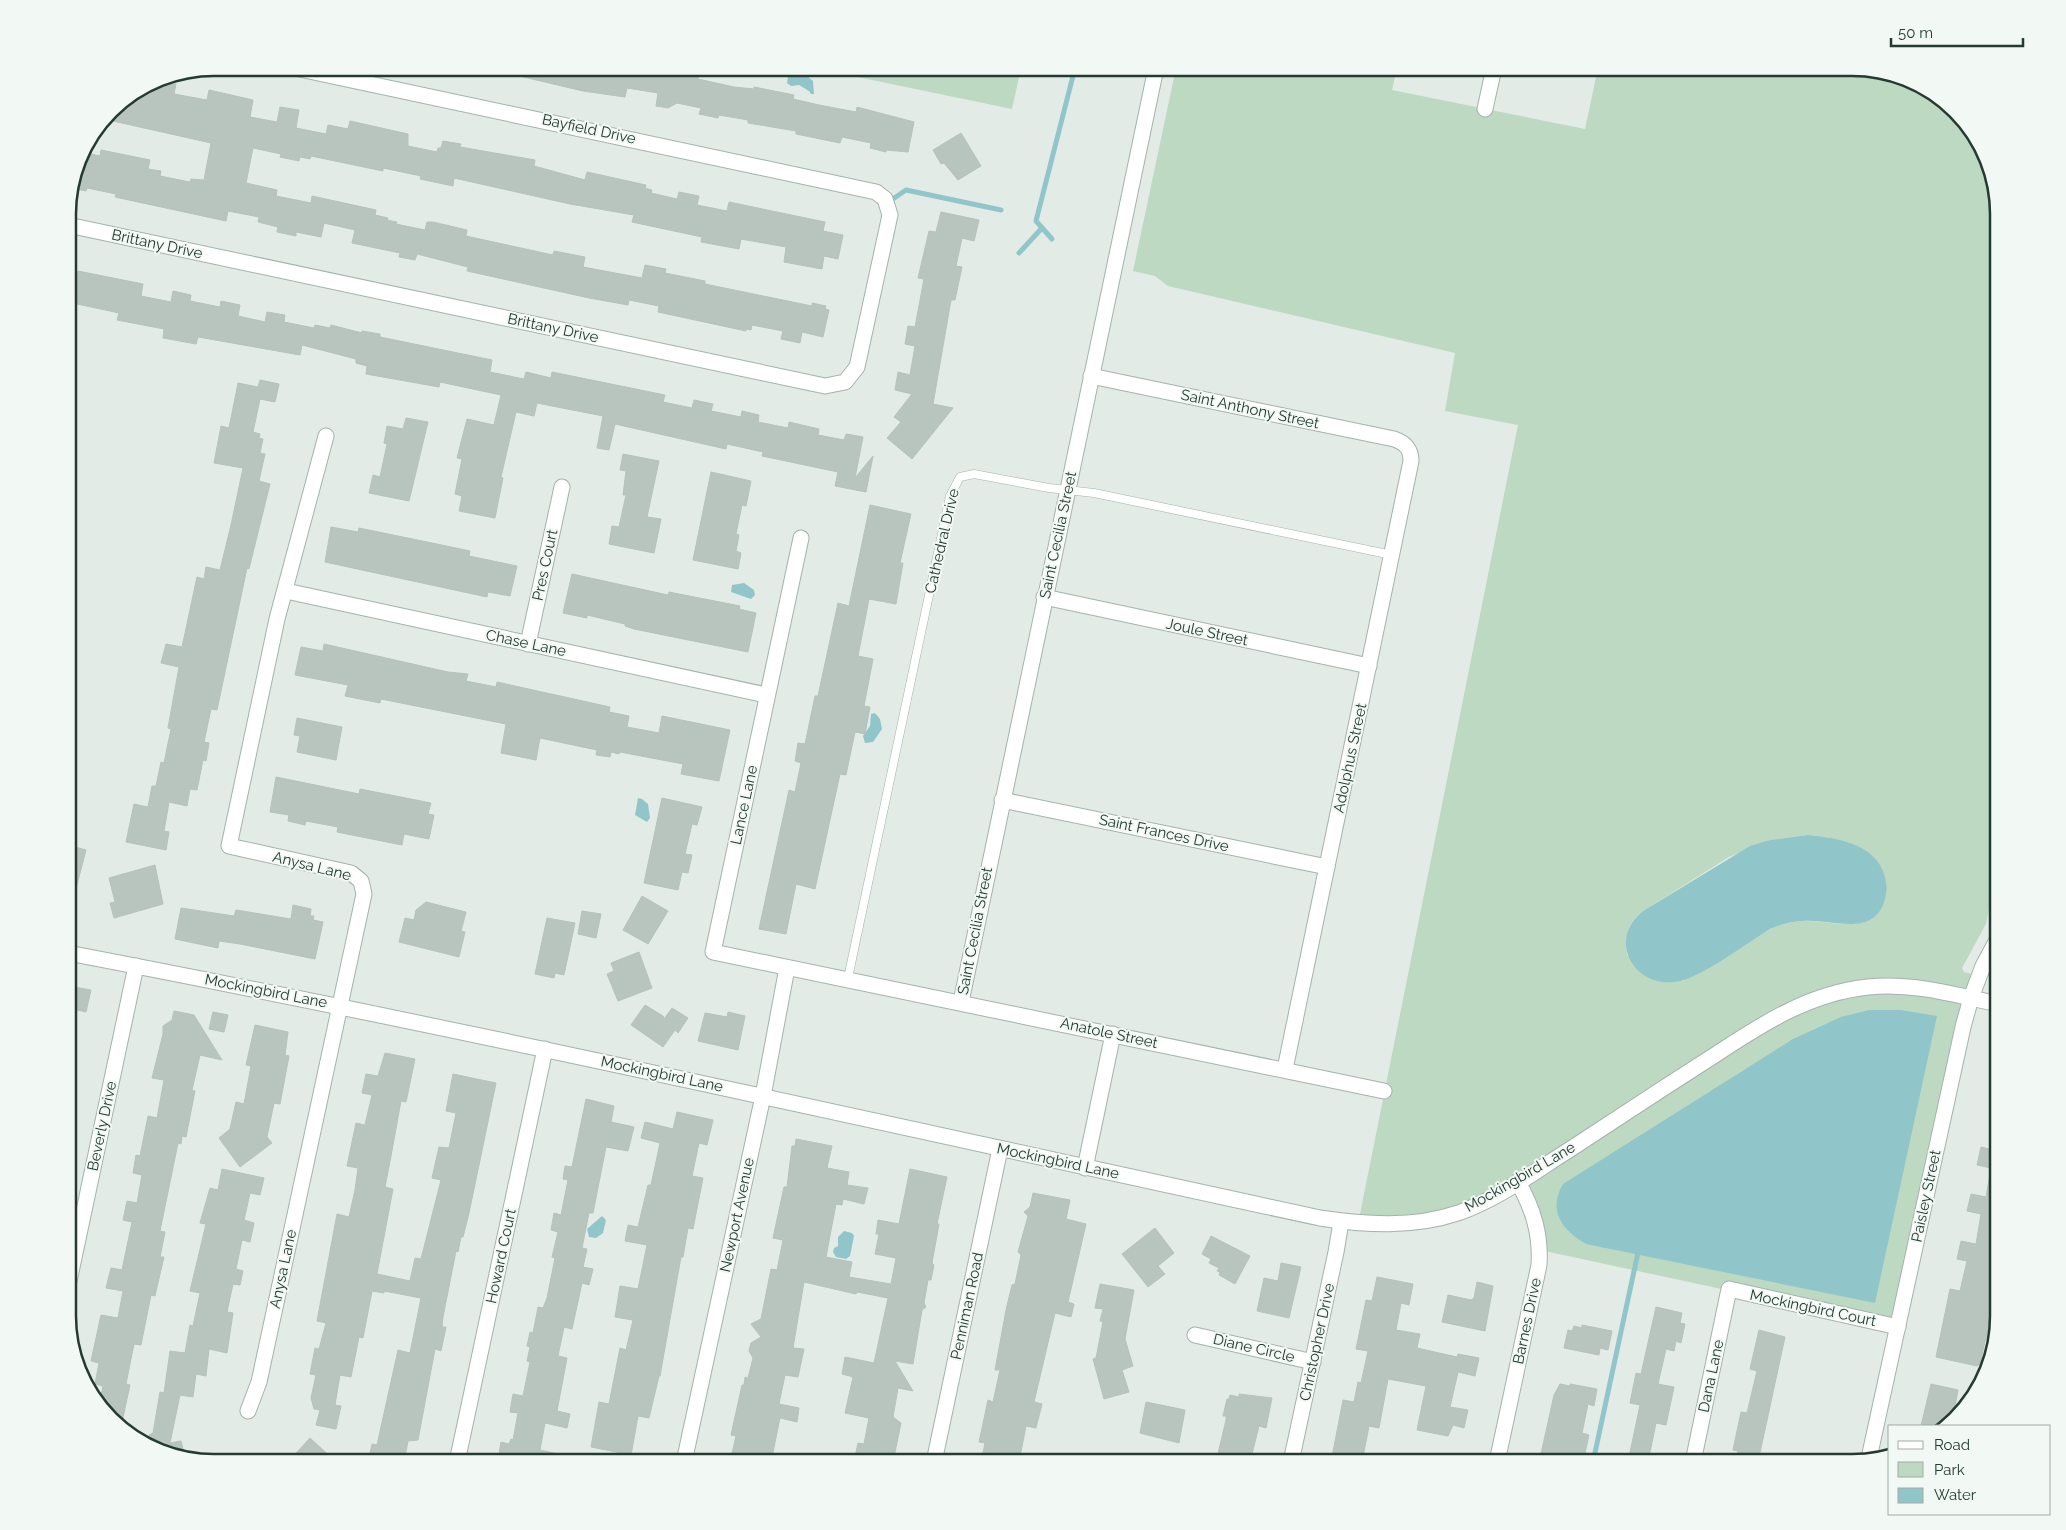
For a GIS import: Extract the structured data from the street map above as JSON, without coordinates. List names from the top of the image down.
{
  "streets": {
    "street": [
      "Bayfield Drive",
      "Brittany Drive",
      "Saint Anthony Street",
      "Saint Cecilia Street",
      "Pres Court",
      "Joule Street",
      "Chase Lane",
      "Adolphus Street",
      "Lance Lane",
      "Saint Frances Drive",
      "Anysa Lane",
      "Mockingbird Lane",
      "Anatole Street",
      "Beverly Drive",
      "Paisley Street",
      "Newport Avenue",
      "Howard Court",
      "Penniman Road",
      "Mockingbird Court",
      "Barnes Drive",
      "Christopher Drive",
      "Diane Circle",
      "Dana Lane"
    ],
    "lane": ["Cathedral Drive"]
  },
  "crossings": [
    ["Bayfield Drive", "Brittany Drive"],
    ["Saint Anthony Street", "Saint Cecilia Street"],
    ["Saint Anthony Street", "Adolphus Street"],
    ["Saint Cecilia Street", "Cathedral Drive"],
    ["Saint Cecilia Street", "Joule Street"],
    ["Saint Cecilia Street", "Saint Frances Drive"],
    ["Saint Cecilia Street", "Anatole Street"],
    ["Cathedral Drive", "Adolphus Street"],
    ["Cathedral Drive", "Lance Lane"],
    ["Cathedral Drive", "Anatole Street"],
    ["Pres Court", "Chase Lane"],
    ["Joule Street", "Adolphus Street"],
    ["Chase Lane", "Lance Lane"],
    ["Chase Lane", "Anysa Lane"],
    ["Adolphus Street", "Saint Frances Drive"],
    ["Adolphus Street", "Anatole Street"],
    ["Lance Lane", "Anatole Street"],
    ["Lance Lane", "Newport Avenue"],
    ["Anysa Lane", "Mockingbird Lane"],
    ["Mockingbird Lane", "Beverly Drive"],
    ["Mockingbird Lane", "Paisley Street"],
    ["Mockingbird Lane", "Newport Avenue"],
    ["Mockingbird Lane", "Howard Court"],
    ["Mockingbird Lane", "Penniman Road"],
    ["Mockingbird Lane", "Barnes Drive"],
    ["Mockingbird Lane", "Christopher Drive"],
    ["Paisley Street", "Mockingbird Court"],
    ["Mockingbird Court", "Dana Lane"],
    ["Christopher Drive", "Diane Circle"]
  ],
  "legend": ["Road", "Park", "Water"],
  "scale_bar": "50 m"
}
